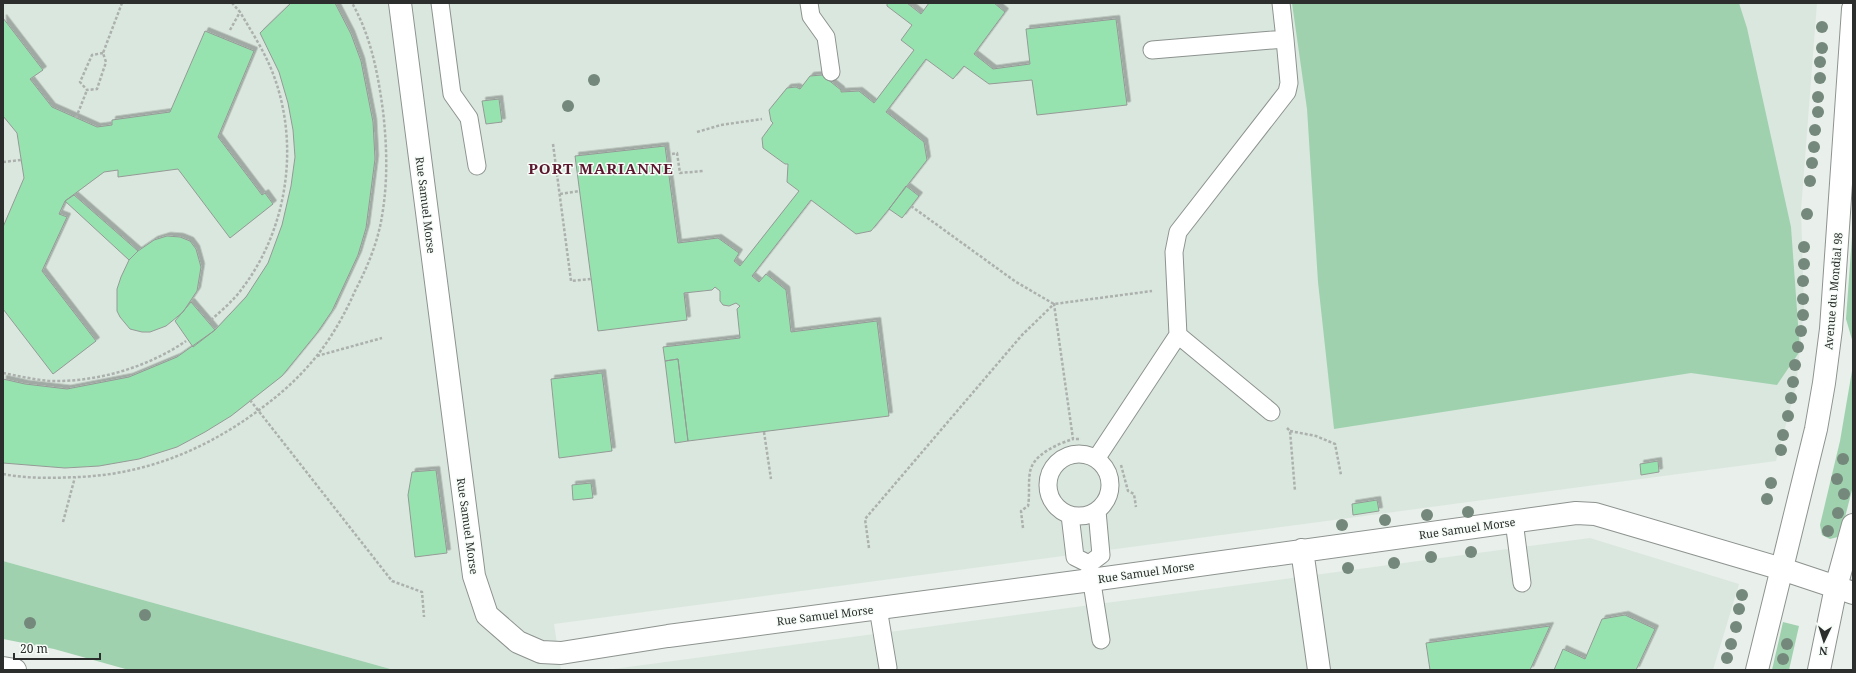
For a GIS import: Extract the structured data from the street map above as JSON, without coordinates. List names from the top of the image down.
{
  "streets": {
    "street": ["Rue Samuel Morse", "Avenue du Mondial 98"]
  },
  "crossings": [
    ["Rue Samuel Morse", "Avenue du Mondial 98"]
  ],
  "districts": ["PORT MARIANNE"],
  "scale_bar": "20 m",
  "north": "bottom"
}
